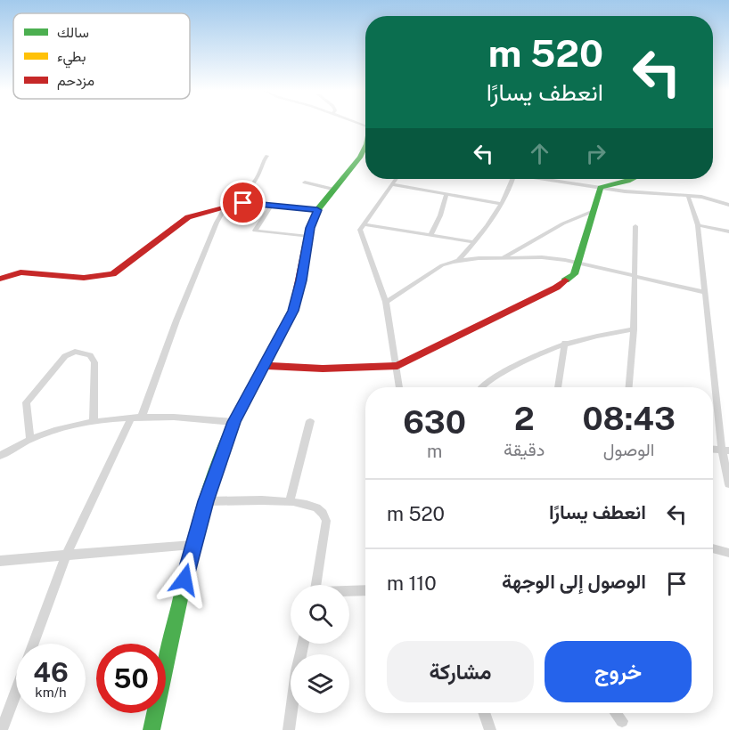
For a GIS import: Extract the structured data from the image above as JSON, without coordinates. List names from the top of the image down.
{
  "legend": ["سالك", "بطيء", "مزدحم"],
  "page": {
    "turn": ["520 m", "انعطف يسارًا"],
    "eta": [
      "08:43",
      "الوصول",
      "2",
      "دقيقة",
      "630",
      "m"
    ],
    "list": [
      {
        "name": "انعطف يسارًا",
        "value": "520 m"
      },
      {
        "name": "الوصول إلى الوجهة",
        "value": "110 m"
      }
    ],
    "buttons": ["خروج", "مشاركة"],
    "speed": "46 km/h",
    "limit": "50"
  }
}
